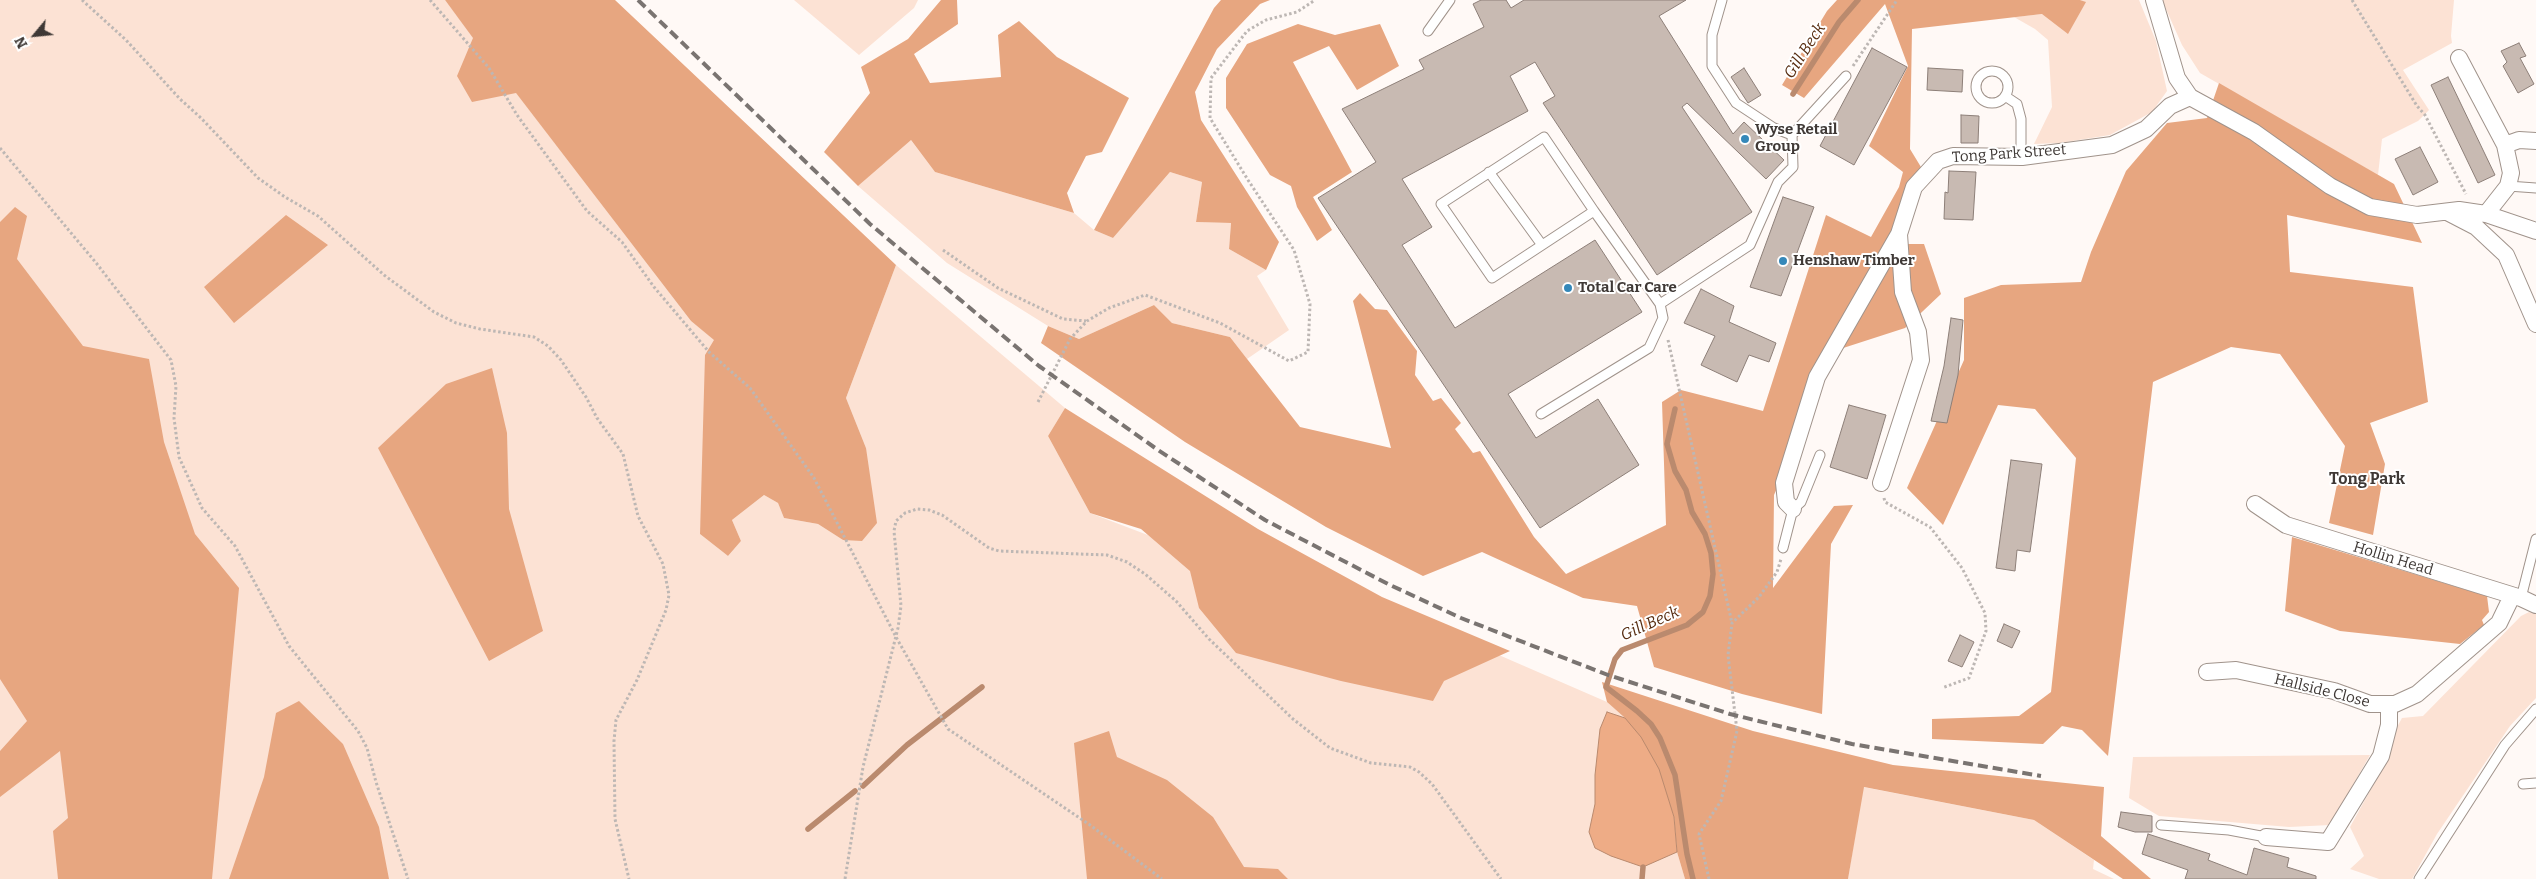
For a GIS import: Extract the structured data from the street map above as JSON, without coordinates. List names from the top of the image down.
{
  "streets": {
    "street": ["Tong Park Street", "Hollin Head", "Hallside Close"]
  },
  "crossings": [
    ["Hollin Head", "Hallside Close"]
  ],
  "districts": ["Tong Park"],
  "water": ["Gill Beck"],
  "places": ["Wyse Retail Group", "Henshaw Timber", "Total Car Care"],
  "north": "bottom left"
}
